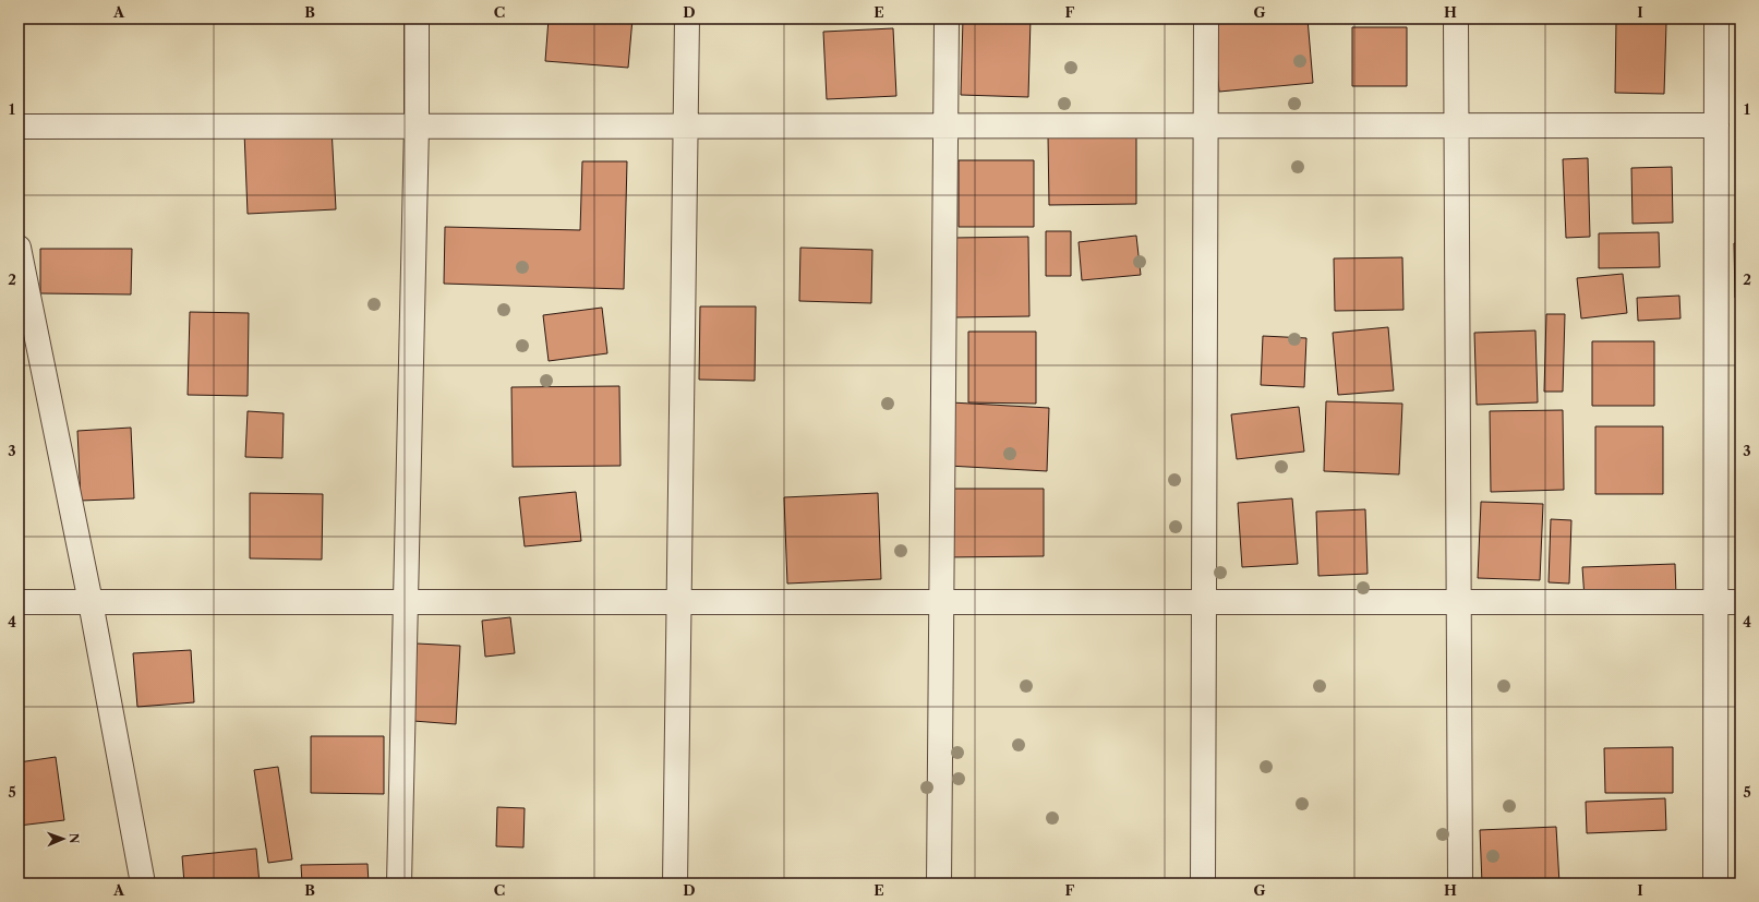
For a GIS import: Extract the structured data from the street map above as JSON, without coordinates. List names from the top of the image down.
{
  "north": "right",
  "grid": {
    "columns": [
      "A",
      "B",
      "C",
      "D",
      "E",
      "F",
      "G",
      "H",
      "I"
    ],
    "rows": [
      "1",
      "2",
      "3",
      "4",
      "5"
    ]
  }
}
